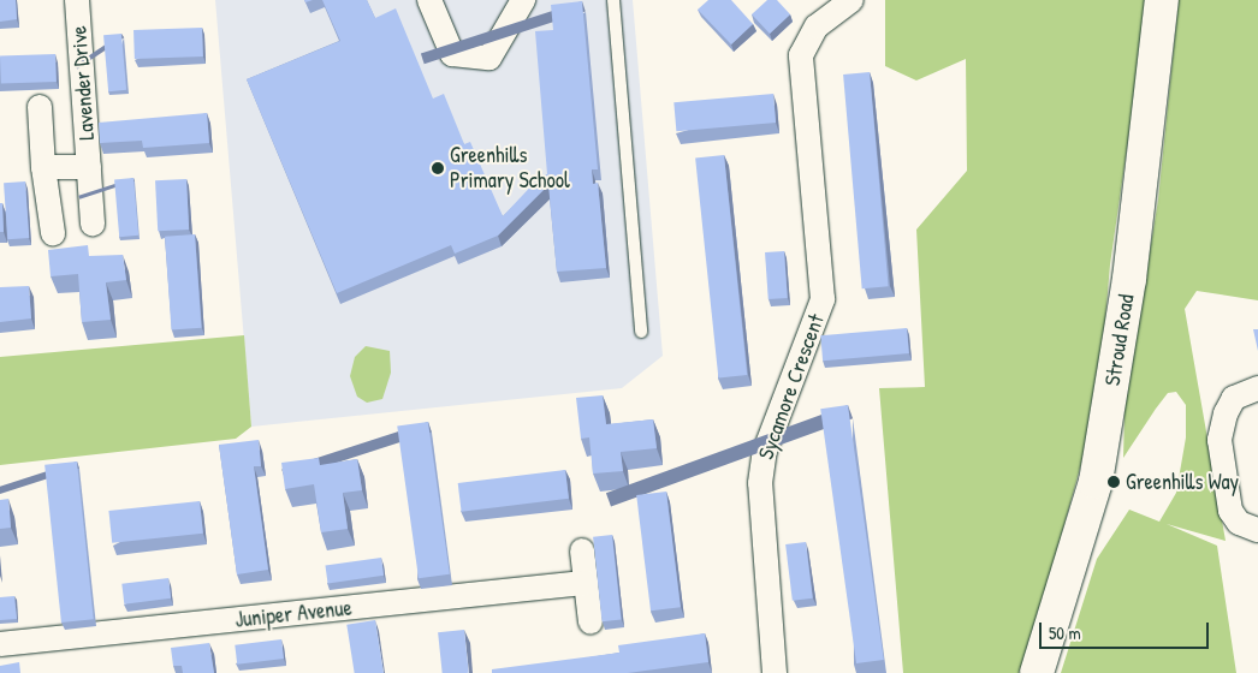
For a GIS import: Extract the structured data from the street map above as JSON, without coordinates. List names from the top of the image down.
{
  "streets": {
    "street": [
      "Lavender Drive",
      "Stroud Road",
      "Sycamore Crescent",
      "Juniper Avenue"
    ]
  },
  "places": ["Greenhills Primary School", "Greenhills Way"],
  "scale_bar": "50 m"
}
